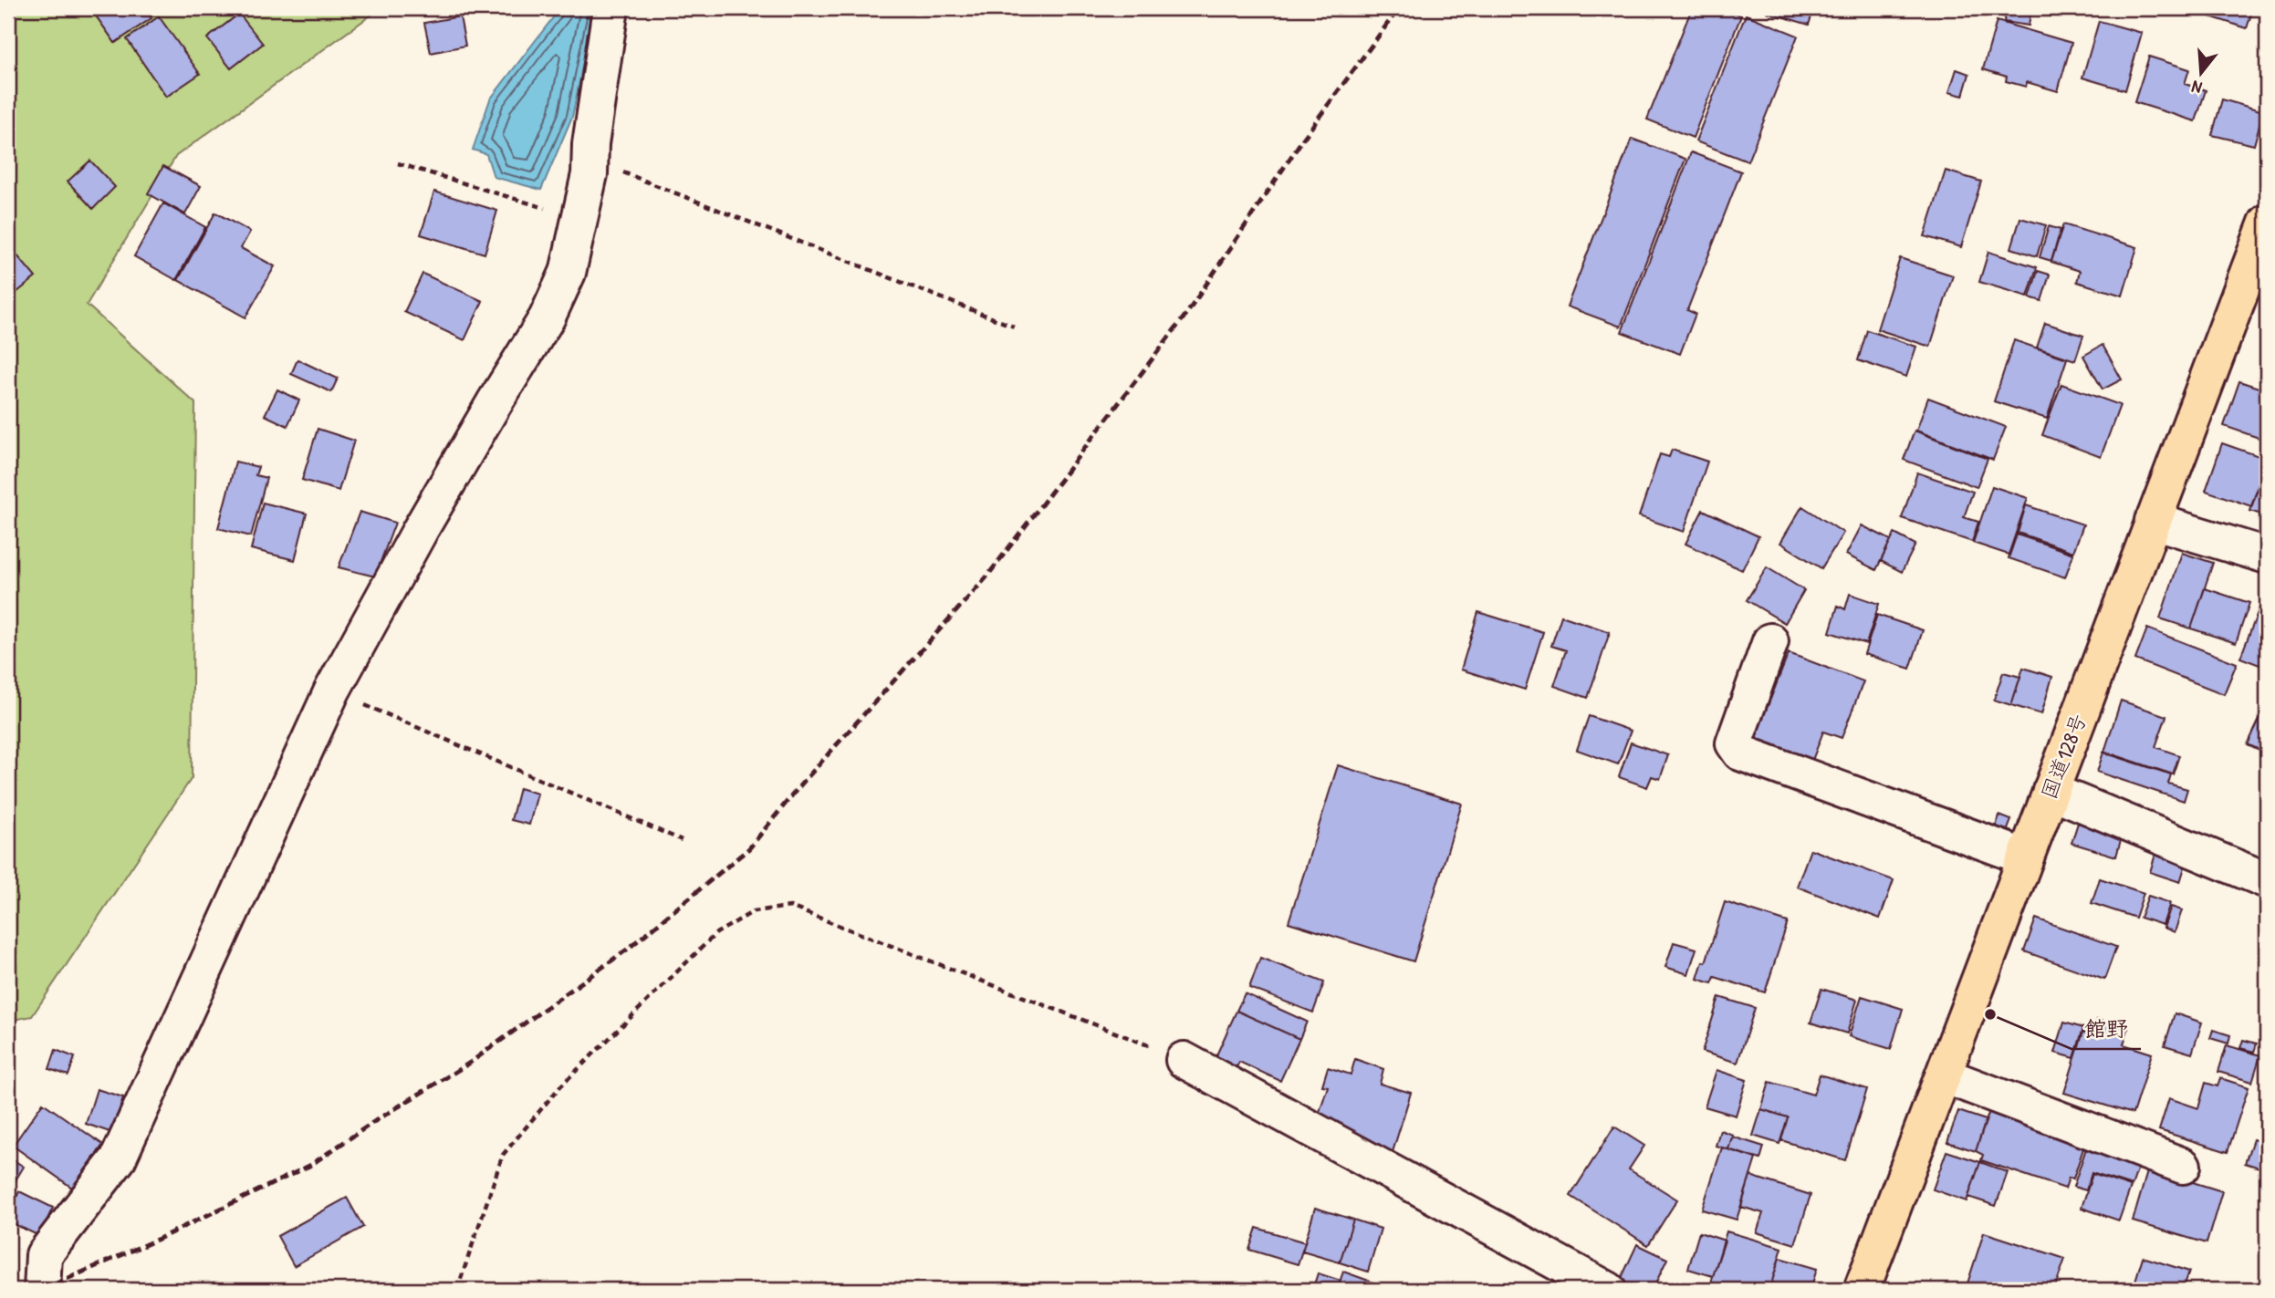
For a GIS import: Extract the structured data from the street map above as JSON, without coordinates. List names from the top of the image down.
{
  "streets": {
    "highway": ["国道128号"]
  },
  "places": ["館野"],
  "north": "bottom"
}
